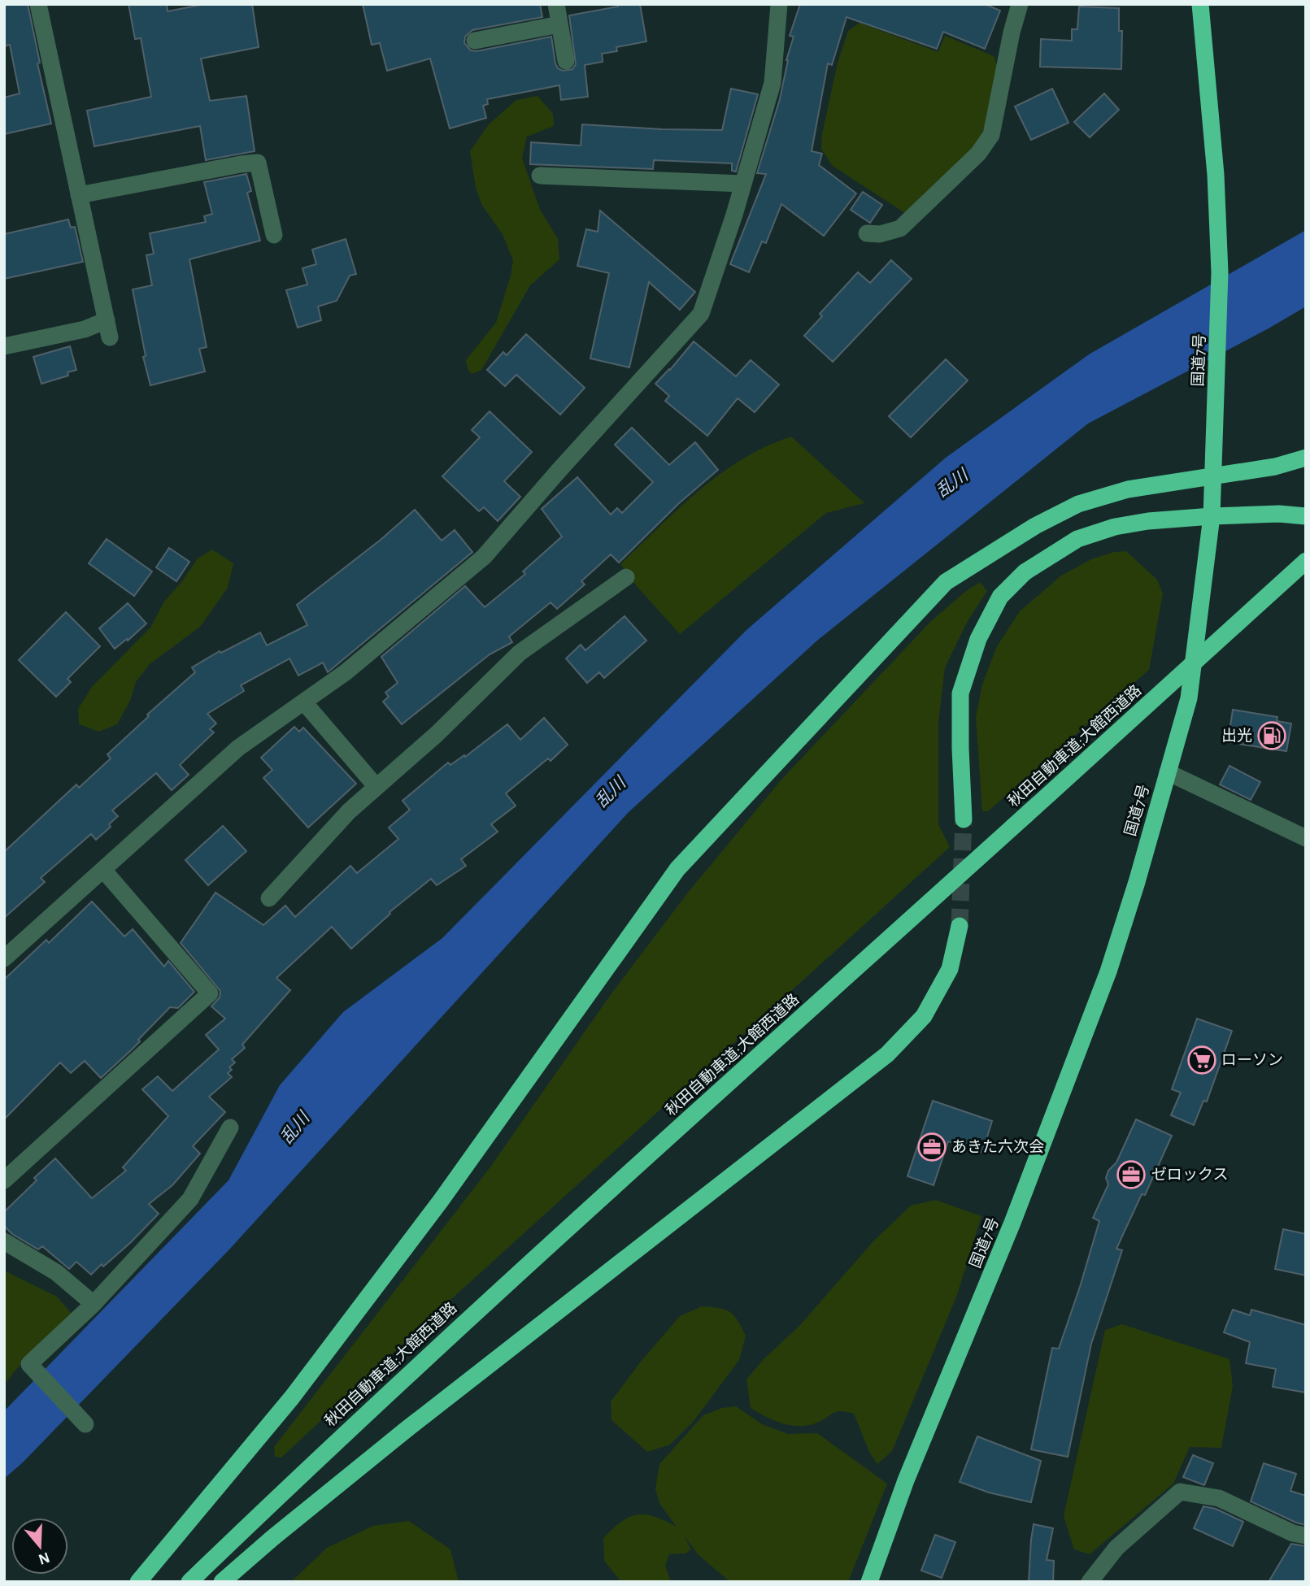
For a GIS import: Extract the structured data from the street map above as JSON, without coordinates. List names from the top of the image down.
{
  "streets": {
    "highway": ["国道7号", "秋田自動車道;大館西道路"]
  },
  "water": ["乱川"],
  "places": {
    "fuel station": ["出光"],
    "supermarket": ["ローソン"],
    "office": ["あきた六次会", "ゼロックス"]
  },
  "north": "bottom"
}
